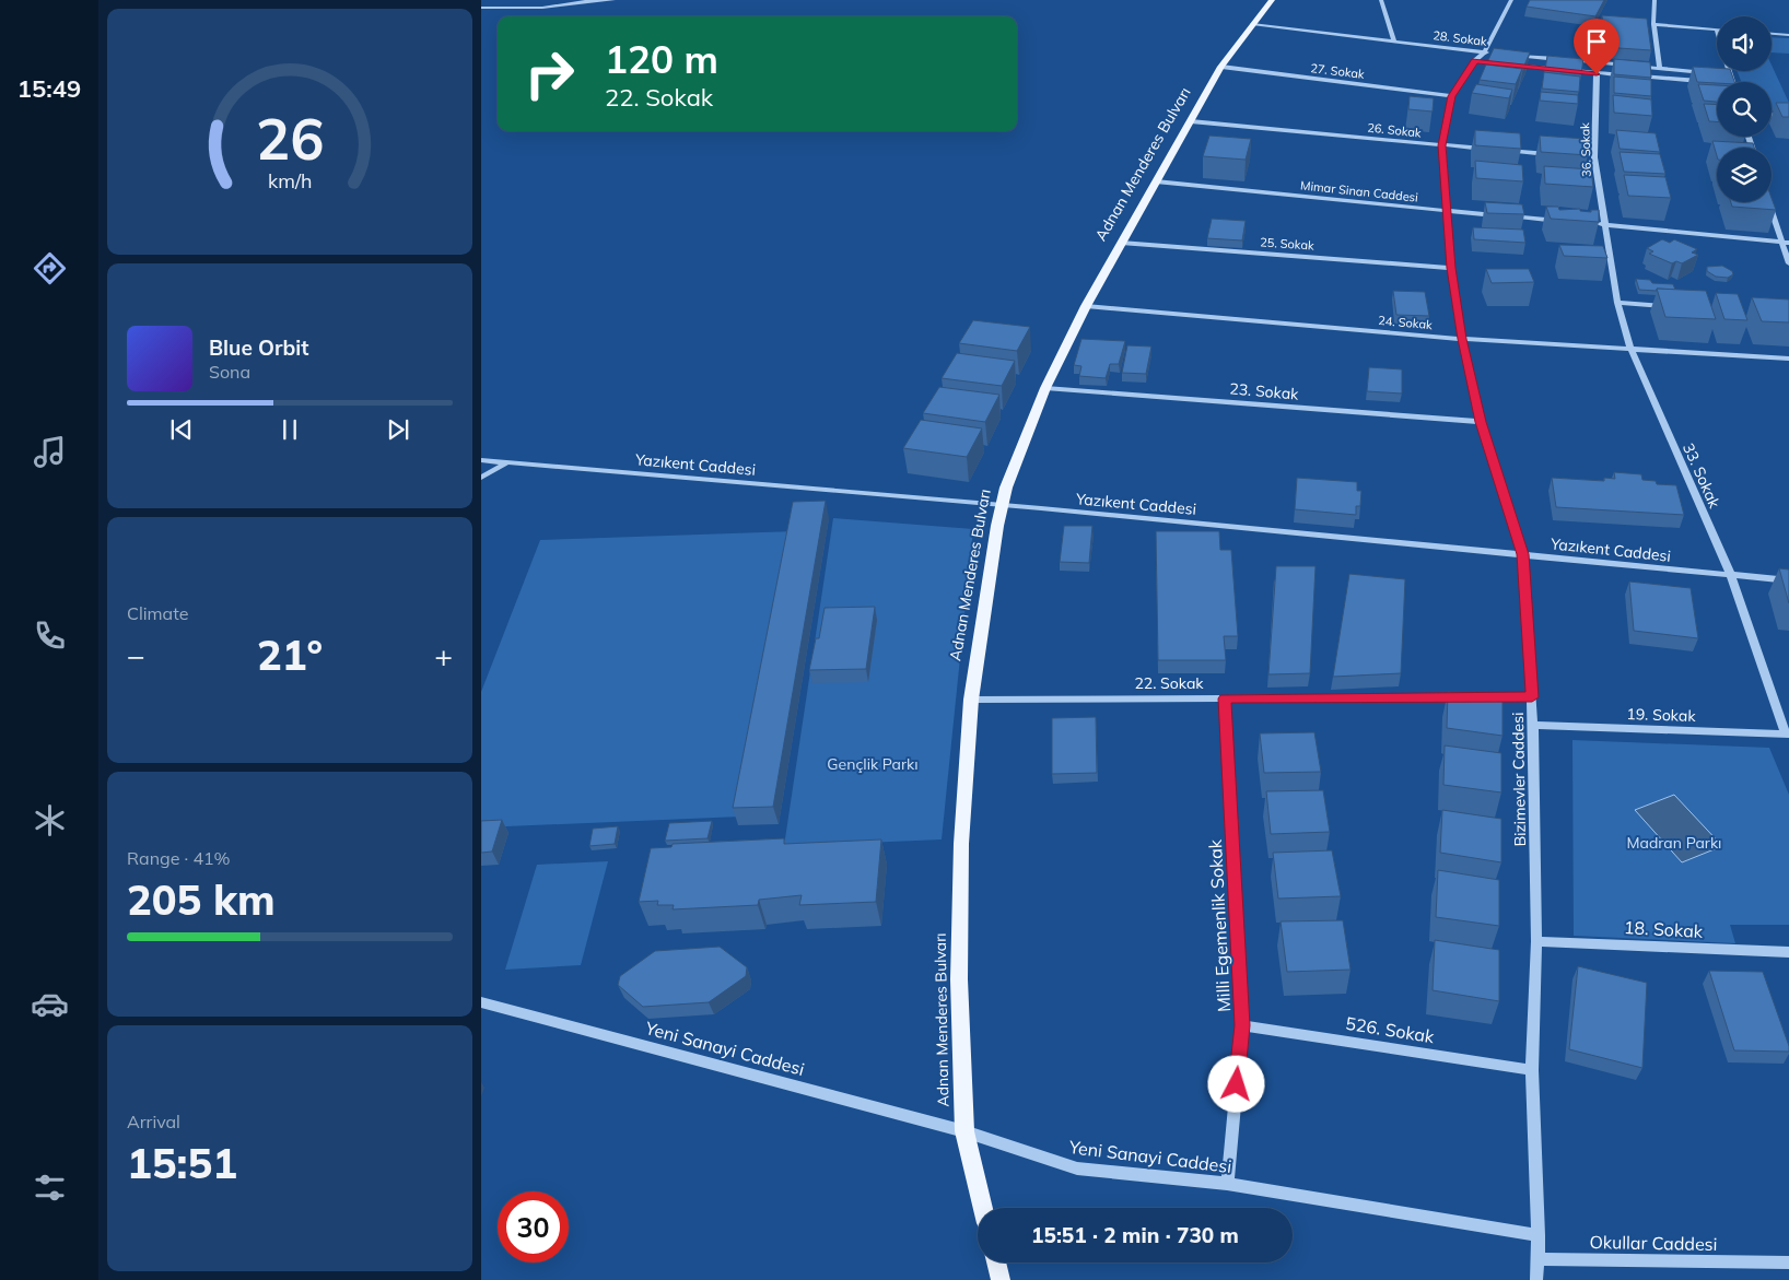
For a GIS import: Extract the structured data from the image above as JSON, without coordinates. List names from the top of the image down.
{
  "streets": {
    "main road": ["Adnan Menderes Bulvarı"],
    "street": [
      "28. Sokak",
      "27. Sokak",
      "26. Sokak",
      "36. Sokak",
      "Mimar Sinan Caddesi",
      "25. Sokak",
      "24. Sokak",
      "23. Sokak",
      "Yazıkent Caddesi",
      "33. Sokak",
      "22. Sokak",
      "19. Sokak",
      "Bizimevler Caddesi",
      "Milli Egemenlik Sokak",
      "18. Sokak",
      "526. Sokak",
      "Yeni Sanayi Caddesi",
      "Okullar Caddesi"
    ]
  },
  "crossings": [
    ["28. Sokak", "Adnan Menderes Bulvarı"],
    ["28. Sokak", "Bizimevler Caddesi"],
    ["27. Sokak", "Adnan Menderes Bulvarı"],
    ["27. Sokak", "Bizimevler Caddesi"],
    ["26. Sokak", "Adnan Menderes Bulvarı"],
    ["26. Sokak", "Bizimevler Caddesi"],
    ["36. Sokak", "33. Sokak"],
    ["Adnan Menderes Bulvarı", "Mimar Sinan Caddesi"],
    ["Adnan Menderes Bulvarı", "25. Sokak"],
    ["Adnan Menderes Bulvarı", "24. Sokak"],
    ["Adnan Menderes Bulvarı", "23. Sokak"],
    ["Adnan Menderes Bulvarı", "Yazıkent Caddesi"],
    ["Adnan Menderes Bulvarı", "22. Sokak"],
    ["Adnan Menderes Bulvarı", "Yeni Sanayi Caddesi"],
    ["Mimar Sinan Caddesi", "Bizimevler Caddesi"],
    ["25. Sokak", "Bizimevler Caddesi"],
    ["24. Sokak", "33. Sokak"],
    ["24. Sokak", "Bizimevler Caddesi"],
    ["23. Sokak", "Bizimevler Caddesi"],
    ["Yazıkent Caddesi", "33. Sokak"],
    ["Yazıkent Caddesi", "Bizimevler Caddesi"],
    ["33. Sokak", "19. Sokak"],
    ["22. Sokak", "Bizimevler Caddesi"],
    ["22. Sokak", "Milli Egemenlik Sokak"],
    ["19. Sokak", "Bizimevler Caddesi"],
    ["Bizimevler Caddesi", "18. Sokak"],
    ["Bizimevler Caddesi", "526. Sokak"],
    ["Bizimevler Caddesi", "Yeni Sanayi Caddesi"],
    ["Bizimevler Caddesi", "Okullar Caddesi"],
    ["Milli Egemenlik Sokak", "526. Sokak"],
    ["Milli Egemenlik Sokak", "Yeni Sanayi Caddesi"]
  ],
  "parks": ["Gençlik Parkı", "Madran Parkı"],
  "page": {
    "tabs": "15:49",
    "turn": ["120 m", "22. Sokak"],
    "song": ["Blue Orbit", "Sona"],
    "tile": [
      "Climate",
      ["Range · 41%", "205 km"],
      ["Arrival", "15:51"]
    ],
    "heat": ["−", "21°", "+"],
    "limit": "30",
    "trip": "15:51 · 2 min · 730 m",
    "gauge": ["26", "km/h"]
  }
}
